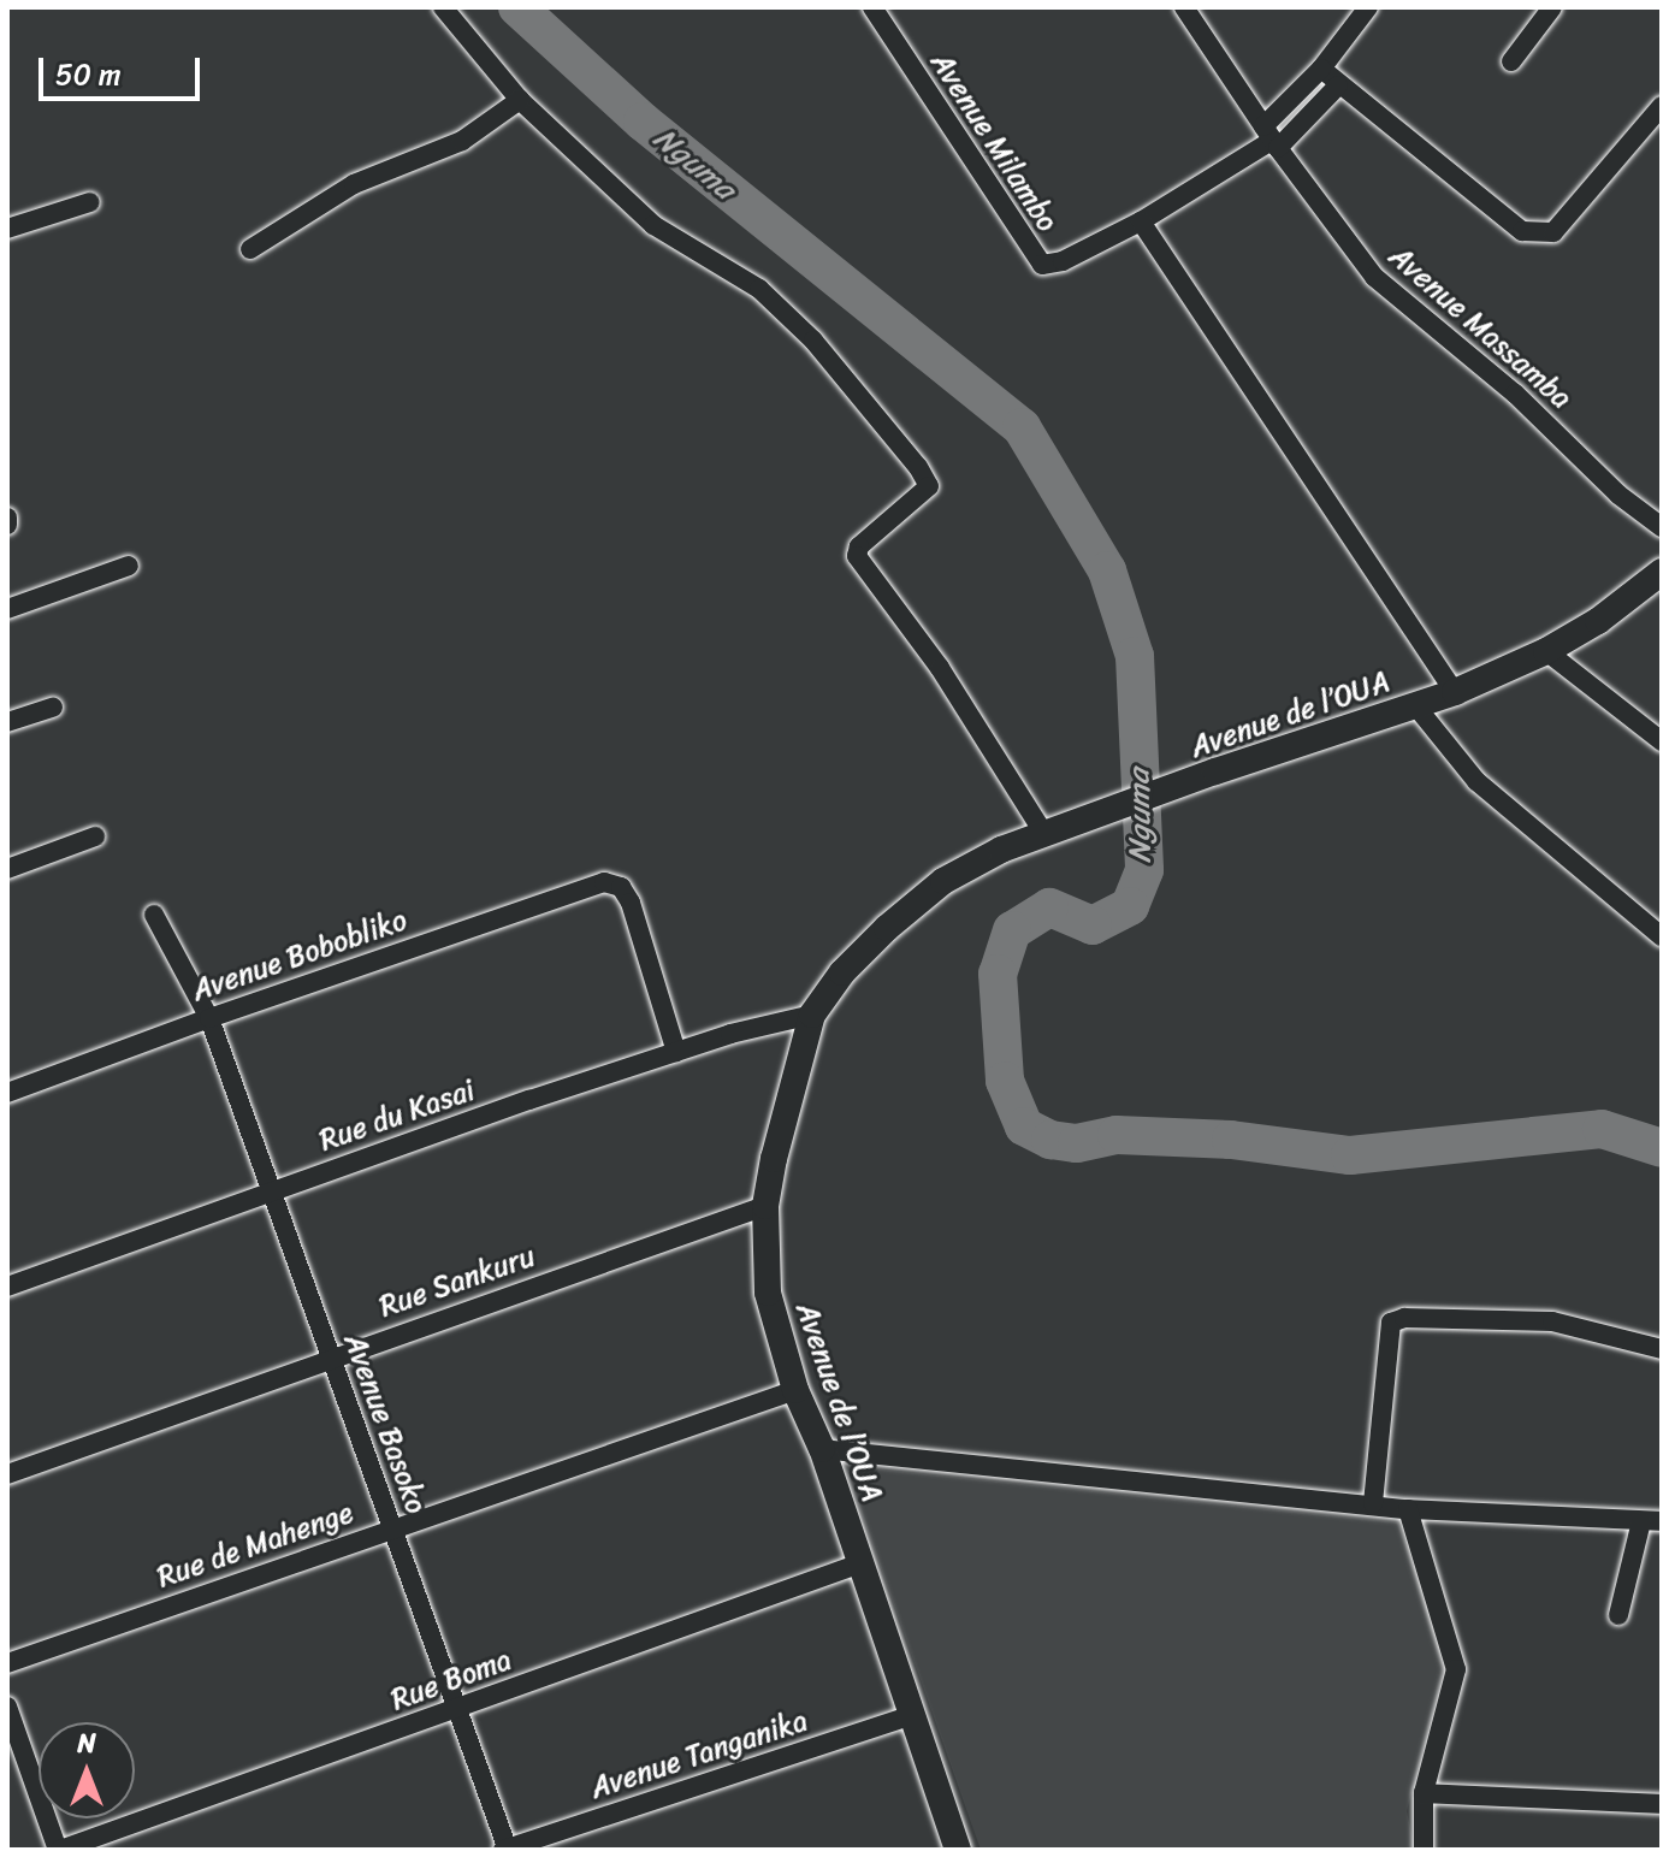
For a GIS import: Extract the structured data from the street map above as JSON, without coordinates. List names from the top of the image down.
{
  "streets": {
    "main road": ["Avenue de l’OUA"],
    "street": [
      "Avenue Milambo",
      "Avenue Massamba",
      "Avenue Bobobliko",
      "Rue du Kasai",
      "Rue Sankuru",
      "Avenue Basoko",
      "Rue de Mahenge",
      "Rue Boma",
      "Avenue Tanganika"
    ]
  },
  "crossings": [
    ["Avenue de l’OUA", "Rue du Kasai"],
    ["Avenue de l’OUA", "Rue Sankuru"],
    ["Avenue de l’OUA", "Rue de Mahenge"],
    ["Avenue de l’OUA", "Rue Boma"],
    ["Avenue de l’OUA", "Avenue Tanganika"],
    ["Avenue Bobobliko", "Rue du Kasai"],
    ["Avenue Bobobliko", "Avenue Basoko"],
    ["Rue du Kasai", "Avenue Basoko"],
    ["Rue Sankuru", "Avenue Basoko"],
    ["Avenue Basoko", "Rue de Mahenge"],
    ["Avenue Basoko", "Rue Boma"],
    ["Avenue Basoko", "Avenue Tanganika"]
  ],
  "water": ["Nguma"],
  "scale_bar": "50 m",
  "north": "top"
}
